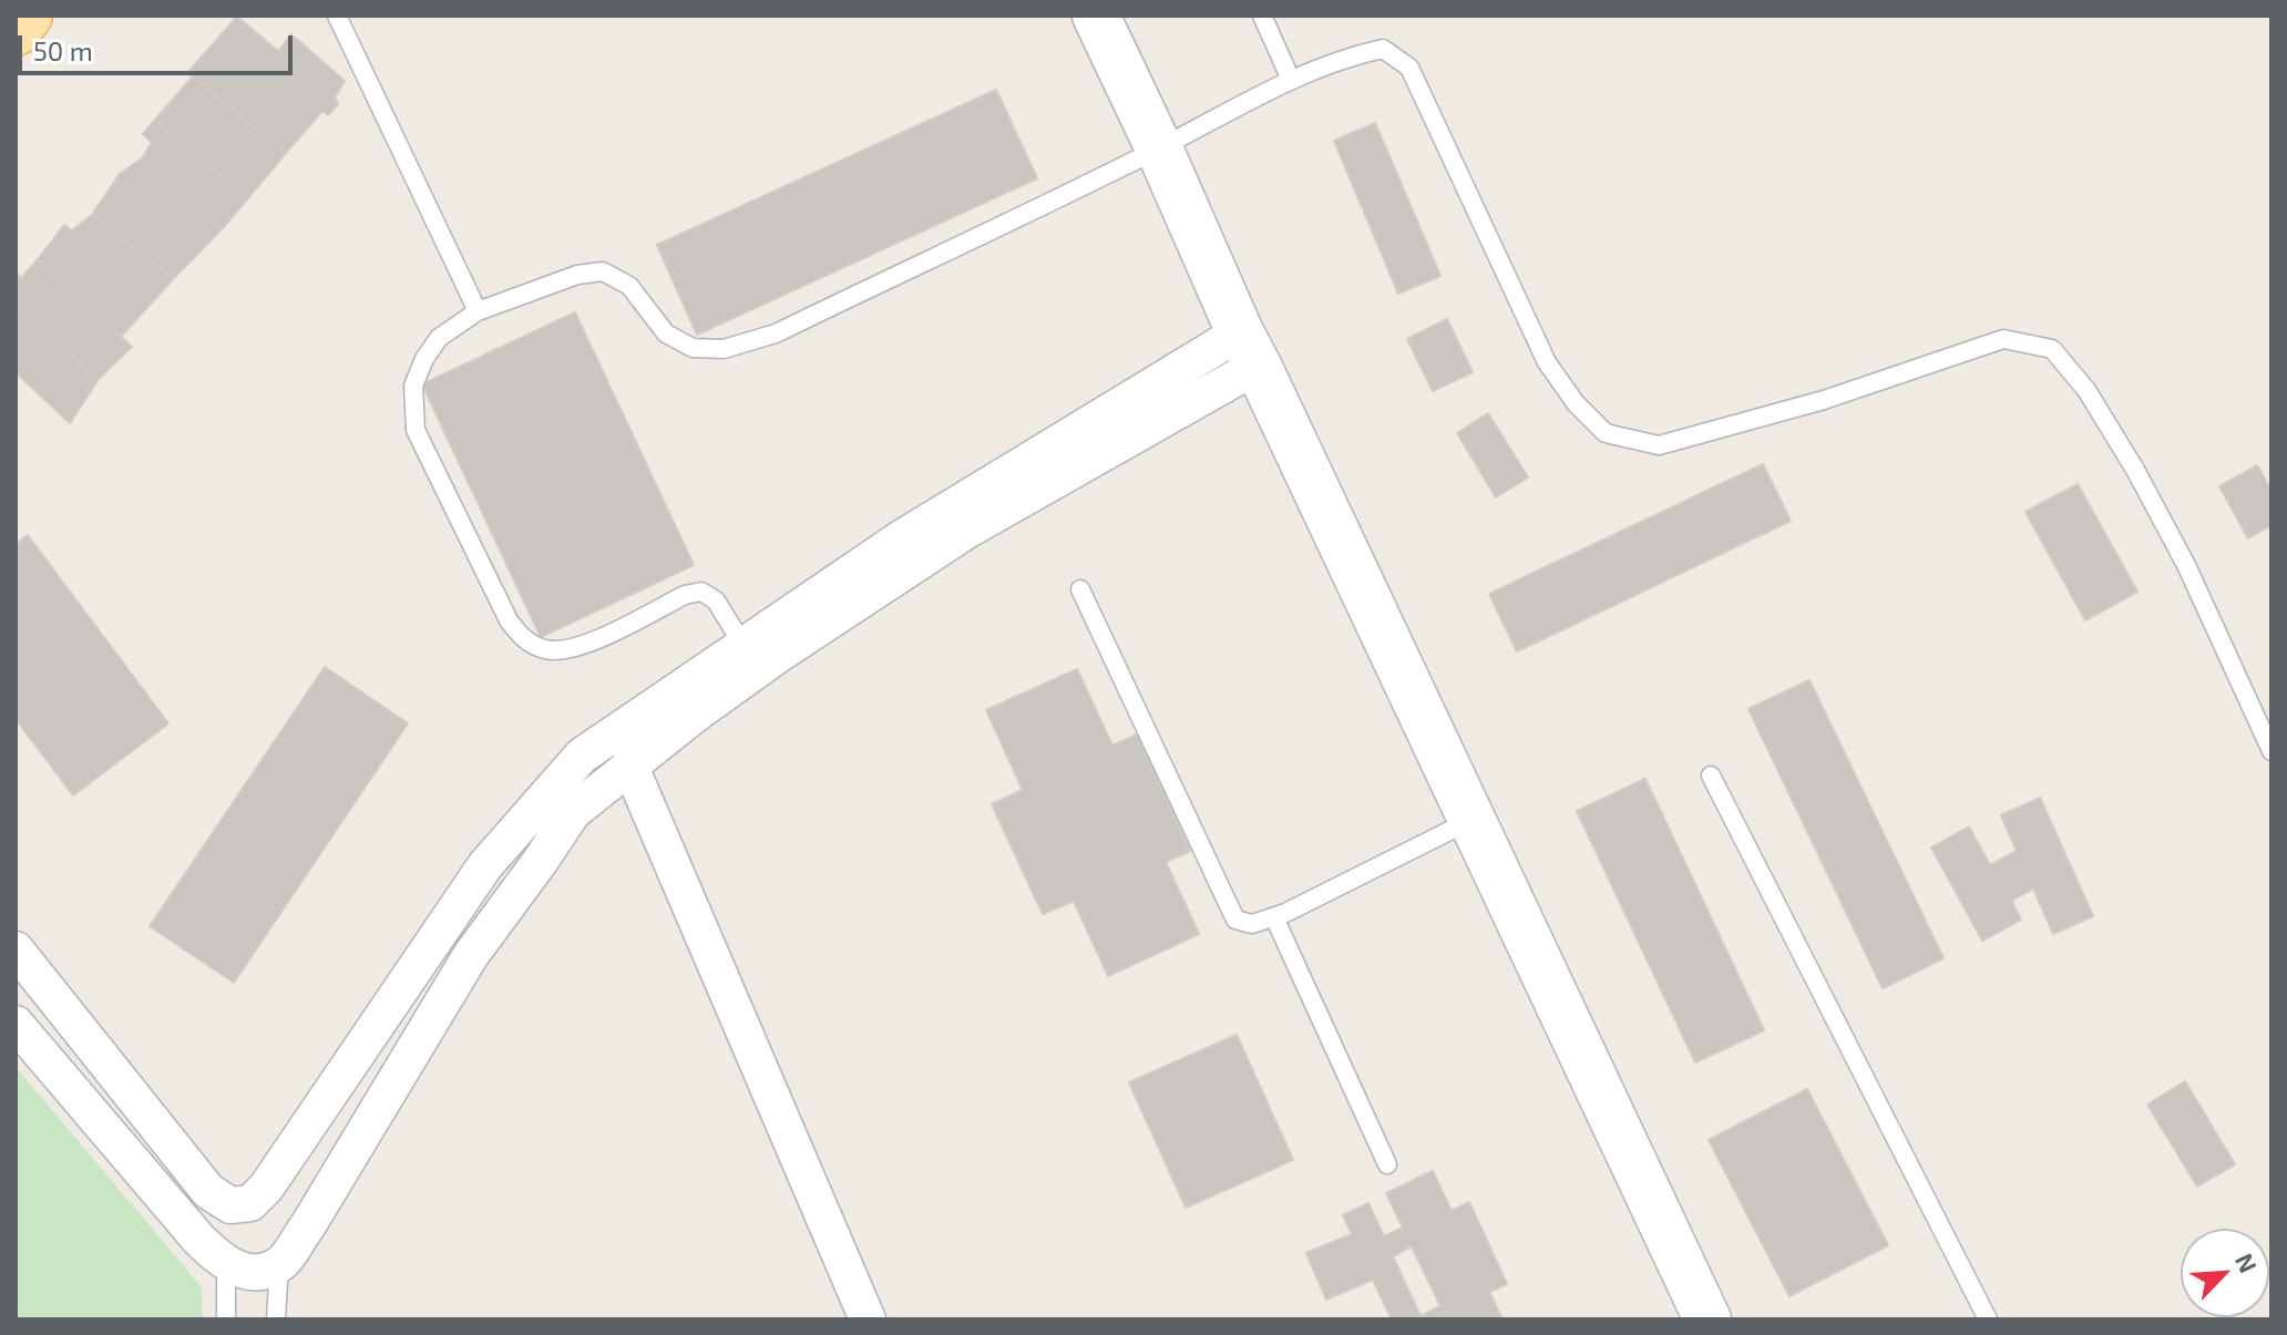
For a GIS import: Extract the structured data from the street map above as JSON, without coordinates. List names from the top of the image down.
{
  "scale_bar": "50 m",
  "north": "top right"
}
